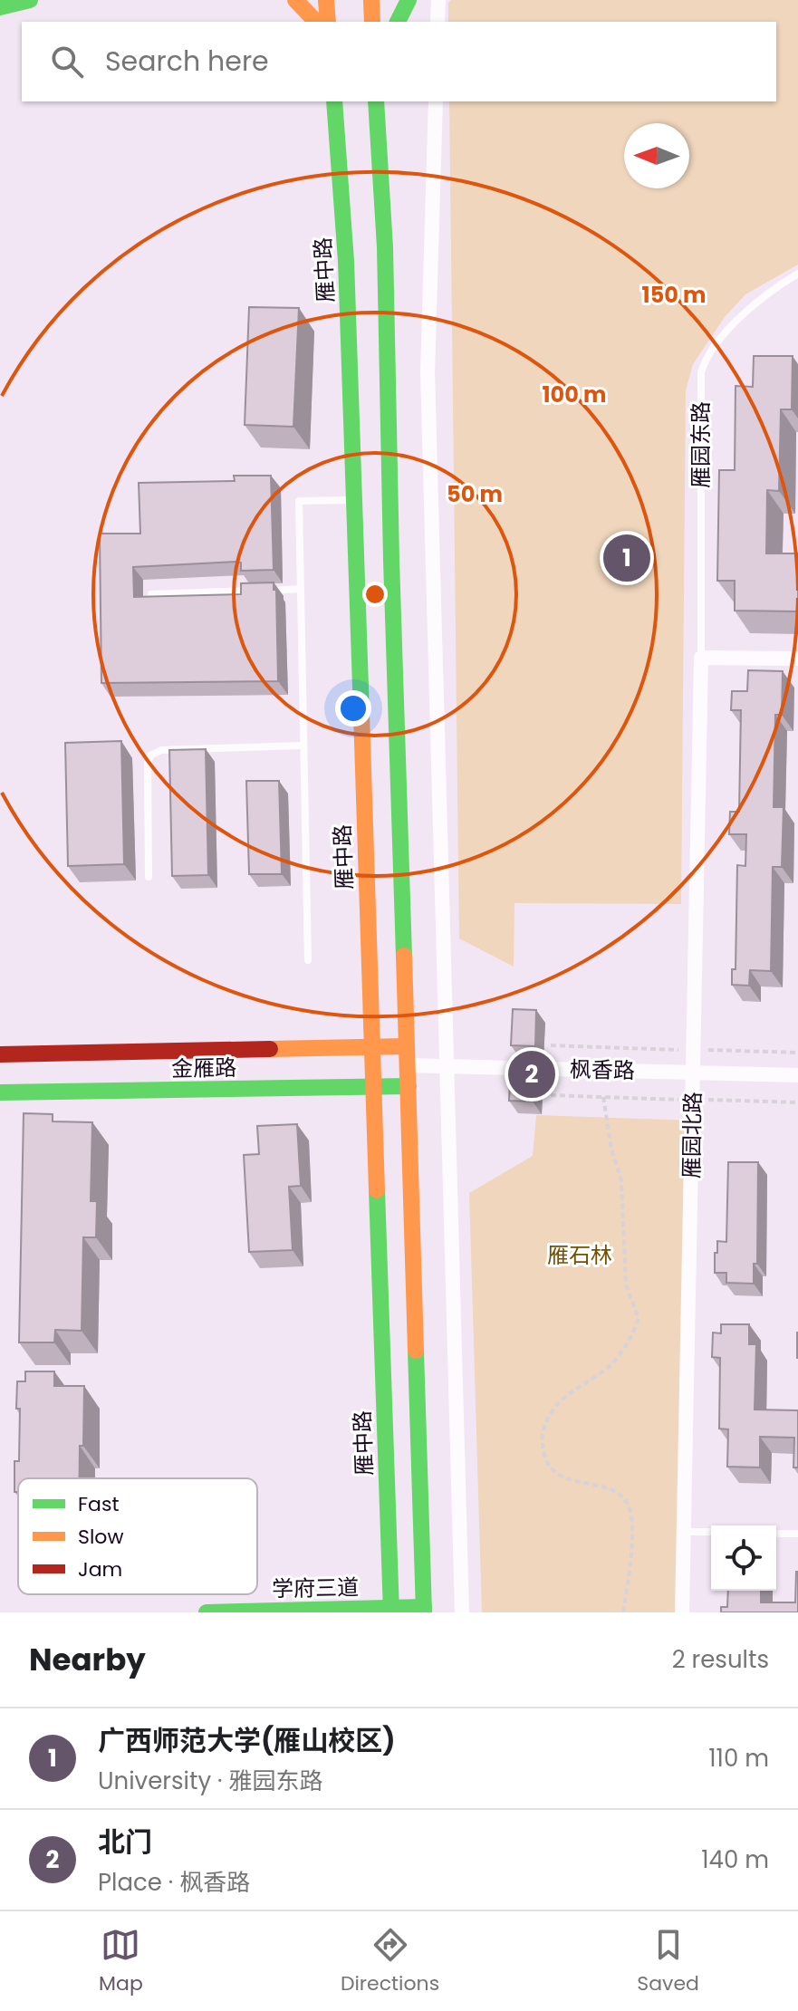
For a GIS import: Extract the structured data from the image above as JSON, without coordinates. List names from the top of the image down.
{
  "streets": {
    "main road": ["雁中路", "金雁路", "学府三道"],
    "street": ["枫香路", "雁园北路"],
    "lane": ["雁园东路"]
  },
  "crossings": [
    ["雁中路", "金雁路"],
    ["雁中路", "学府三道"],
    ["雁园东路", "雁园北路"],
    ["枫香路", "雁园北路"]
  ],
  "parks": ["雁石林"],
  "legend": ["Fast", "Slow", "Jam"],
  "north": "left",
  "page": {
    "search": "Search here",
    "pins": ["1", "2"],
    "heading": ["Nearby", "2 results"],
    "list": [
      {
        "mark": "1",
        "name": "广西师范大学(雁山校区)",
        "note": "University · 雅园东路",
        "value": "110 m"
      },
      {
        "mark": "2",
        "name": "北门",
        "note": "Place · 枫香路",
        "value": "140 m"
      }
    ],
    "nav": ["Map", "Directions", "Saved"]
  },
  "rings": ["150 m", "100 m", "50 m"]
}
